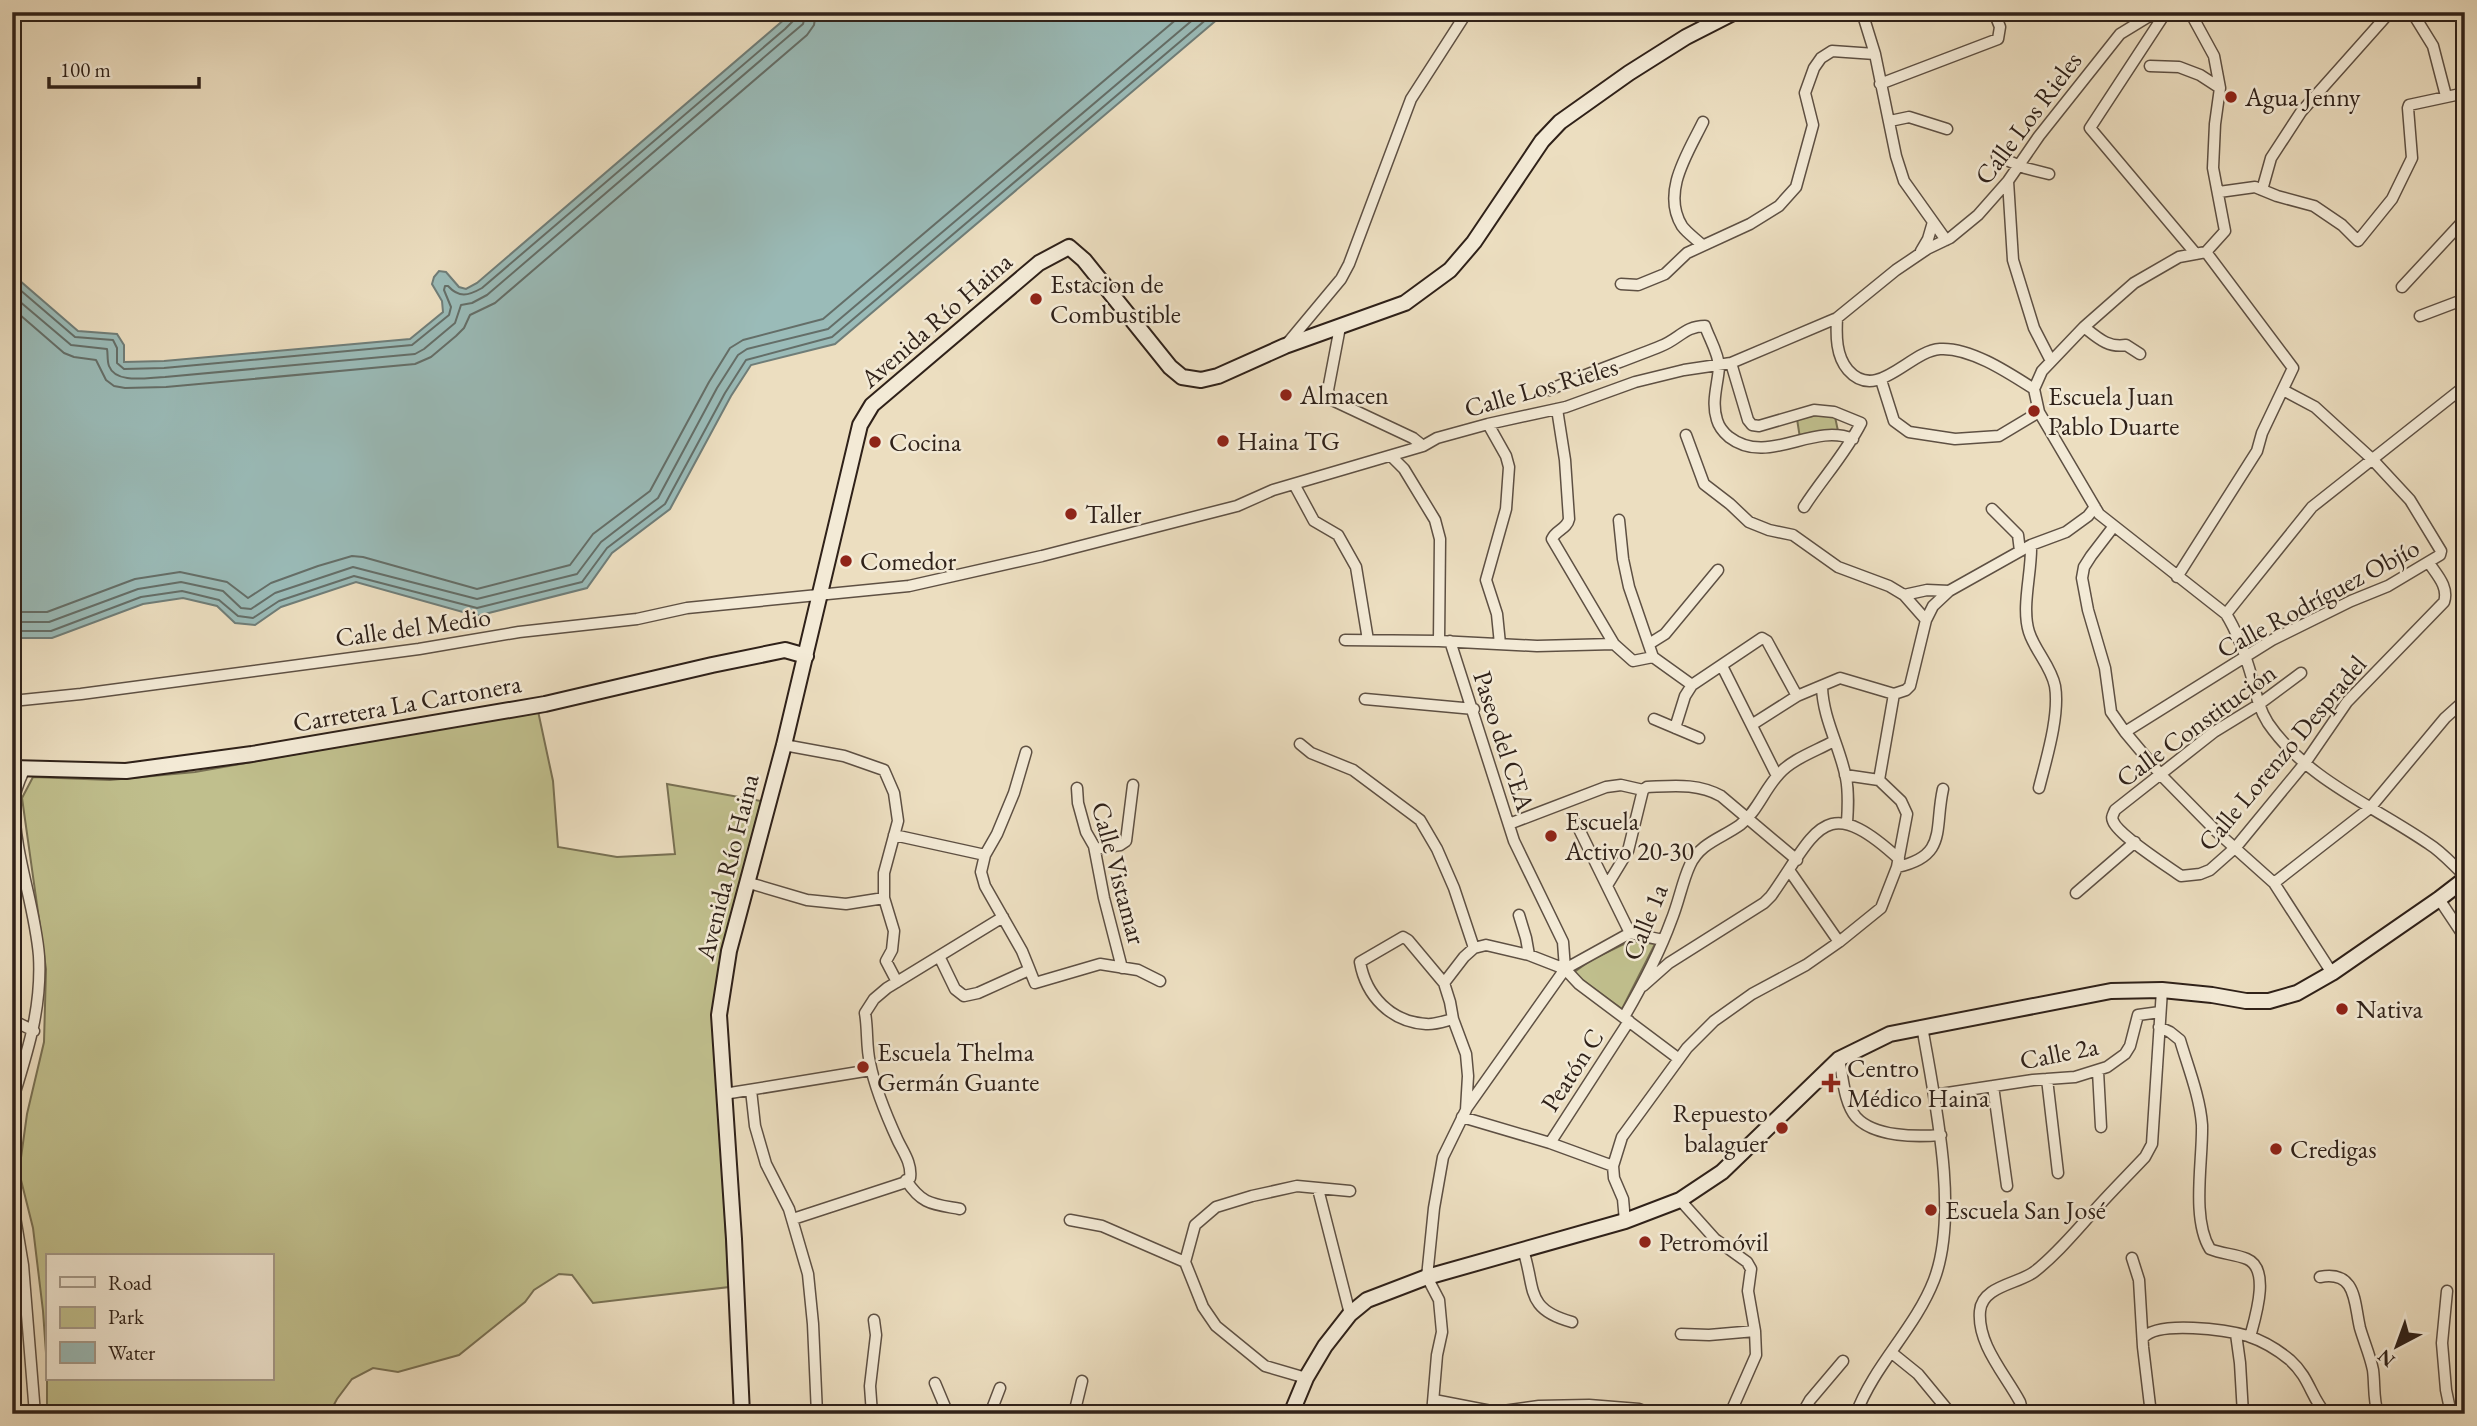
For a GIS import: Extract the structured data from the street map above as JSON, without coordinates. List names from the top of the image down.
{
  "streets": {
    "street": [
      "Calle Los Rieles",
      "Avenida Río Haina",
      "Calle Rodríguez Objío",
      "Calle del Medio",
      "Carretera La Cartonera",
      "Calle Constitución",
      "Paseo del CEA",
      "Calle Lorenzo Despradel",
      "Calle Vistamar",
      "Calle 1a",
      "Calle 2a",
      "Peatón C"
    ]
  },
  "crossings": [
    ["Calle Los Rieles", "Avenida Río Haina"],
    ["Calle Los Rieles", "Calle del Medio"],
    ["Avenida Río Haina", "Calle del Medio"],
    ["Avenida Río Haina", "Carretera La Cartonera"],
    ["Calle Rodríguez Objío", "Calle Lorenzo Despradel"],
    ["Calle Constitución", "Calle Lorenzo Despradel"],
    ["Calle 1a", "Peatón C"]
  ],
  "places": {
    "other": [
      "Agua Jenny",
      "Estacion de Combustible",
      "Almacen",
      "Escuela Juan Pablo Duarte",
      "Haina TG",
      "Cocina",
      "Taller",
      "Comedor",
      "Escuela Activo 20-30",
      "Nativa",
      "Escuela Thelma Germán Guante",
      "Repuesto balaguer",
      "Credigas",
      "Escuela San José",
      "Petromóvil"
    ],
    "health": ["Centro Médico Haina"]
  },
  "legend": ["Road", "Park", "Water"],
  "scale_bar": "100 m",
  "north": "bottom left"
}
